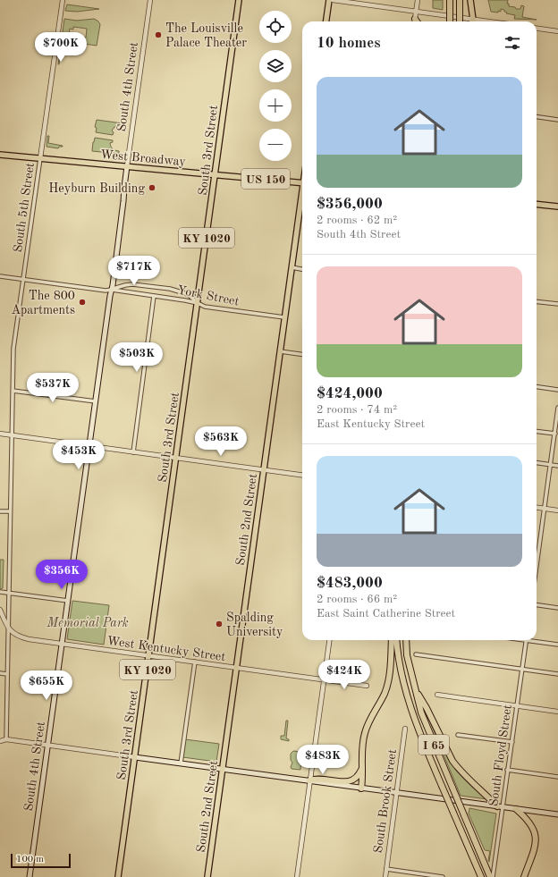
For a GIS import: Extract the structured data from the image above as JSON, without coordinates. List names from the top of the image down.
{
  "streets": {
    "highway": ["I 65"],
    "main road": [
      "South 4th Street",
      "South 3rd Street",
      "West Broadway",
      "US 150",
      "KY 1020",
      "South 2nd Street"
    ],
    "street": [
      "South 5th Street",
      "York Street",
      "West Kentucky Street",
      "South Floyd Street",
      "South Brook Street"
    ]
  },
  "crossings": [
    ["South 4th Street", "West Broadway"],
    ["South 4th Street", "York Street"],
    ["South 4th Street", "West Kentucky Street"],
    ["South 3rd Street", "West Broadway"],
    ["South 3rd Street", "York Street"],
    ["South 3rd Street", "West Kentucky Street"],
    ["West Broadway", "South 5th Street"],
    ["South 5th Street", "York Street"],
    ["South 5th Street", "West Kentucky Street"],
    ["York Street", "South 2nd Street"],
    ["South 2nd Street", "West Kentucky Street"]
  ],
  "parks": ["Memorial Park"],
  "places": [
    "The Louisville Palace Theater",
    "Heyburn Building",
    "The 800 Apartments",
    "Spalding University"
  ],
  "scale_bar": "100 m",
  "page": {
    "map_buttons": ["+", "−"],
    "heading": "10 homes",
    "price": [
      "$700K",
      "$717K",
      "$503K",
      "$537K",
      "$563K",
      "$453K",
      "$356K",
      "$424K",
      "$655K",
      "$483K"
    ],
    "list": [
      {
        "name": "$356,000",
        "note": "2 rooms · 62 m² · South 4th Street"
      },
      {
        "name": "$424,000",
        "note": "2 rooms · 74 m² · East Kentucky Street"
      },
      {
        "name": "$483,000",
        "note": "2 rooms · 66 m² · East Saint Catherine Street"
      }
    ],
    "scale": "100 m"
  }
}
